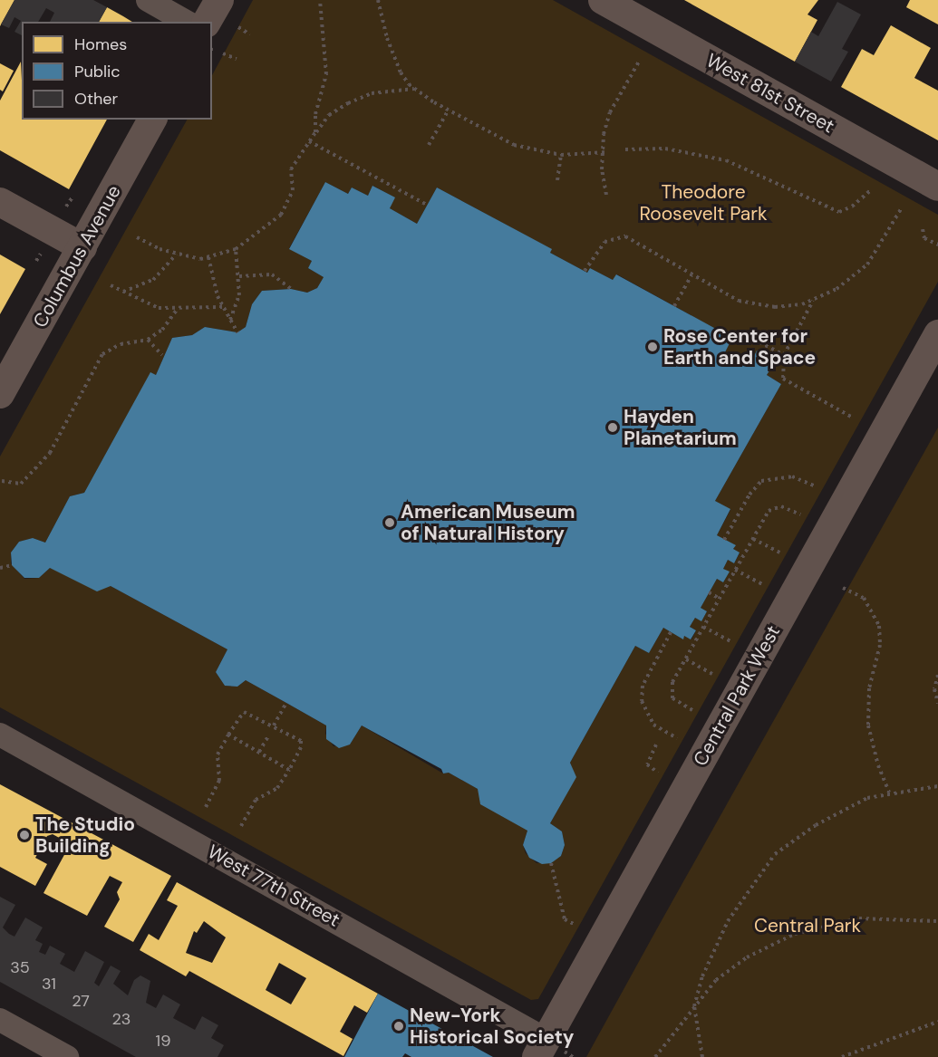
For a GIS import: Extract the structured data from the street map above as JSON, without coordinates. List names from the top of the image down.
{
  "streets": {
    "main road": ["West 81st Street", "Columbus Avenue", "Central Park West"],
    "street": ["West 77th Street"]
  },
  "crossings": [
    ["Central Park West", "West 77th Street"]
  ],
  "parks": ["Theodore Roosevelt Park", "Central Park"],
  "places": [
    "Rose Center for Earth and Space",
    "Hayden Planetarium",
    "American Museum of Natural History",
    "The Studio Building",
    "New-York Historical Society"
  ],
  "house_numbers": [
    "35",
    "31",
    "27",
    "23",
    "19"
  ],
  "legend": ["Homes", "Public", "Other"]
}
